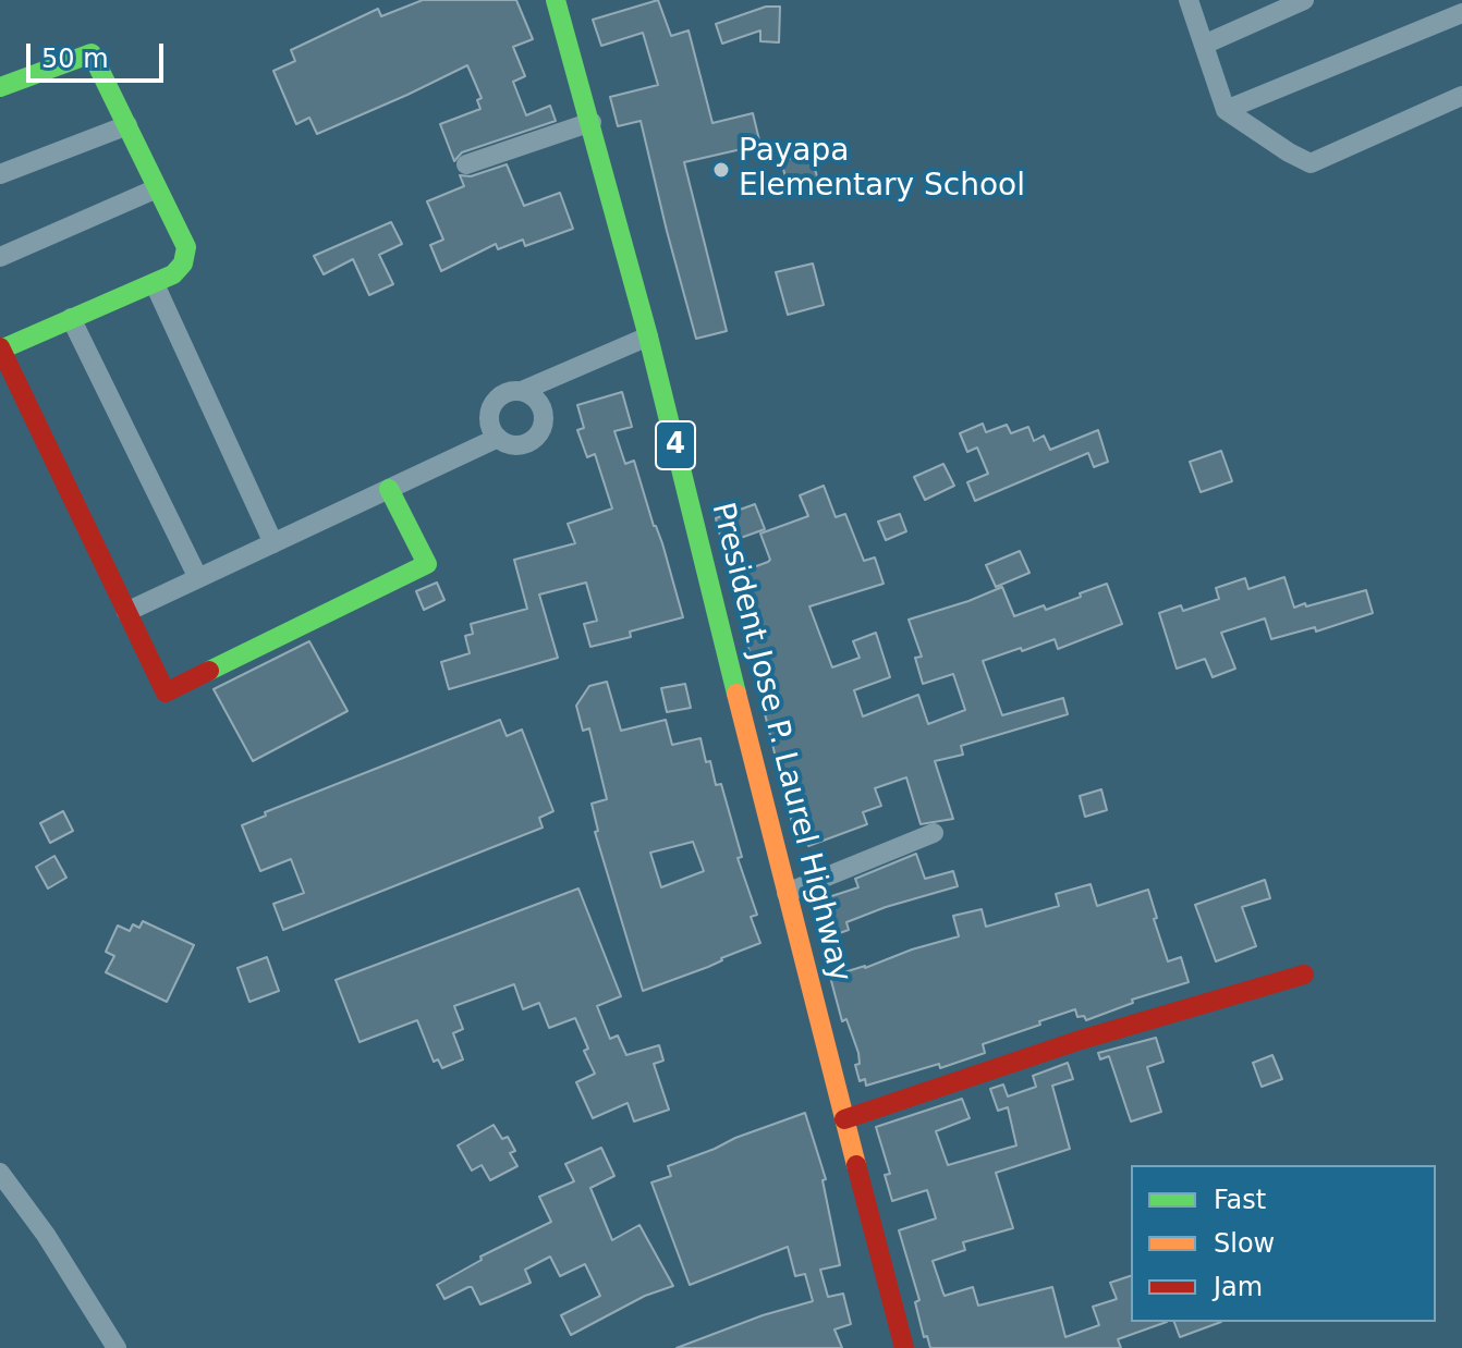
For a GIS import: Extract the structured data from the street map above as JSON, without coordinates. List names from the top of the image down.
{
  "streets": {
    "main road": ["4", "President Jose P. Laurel Highway"]
  },
  "places": ["Payapa Elementary School"],
  "legend": ["Fast", "Slow", "Jam"],
  "scale_bar": "50 m"
}
